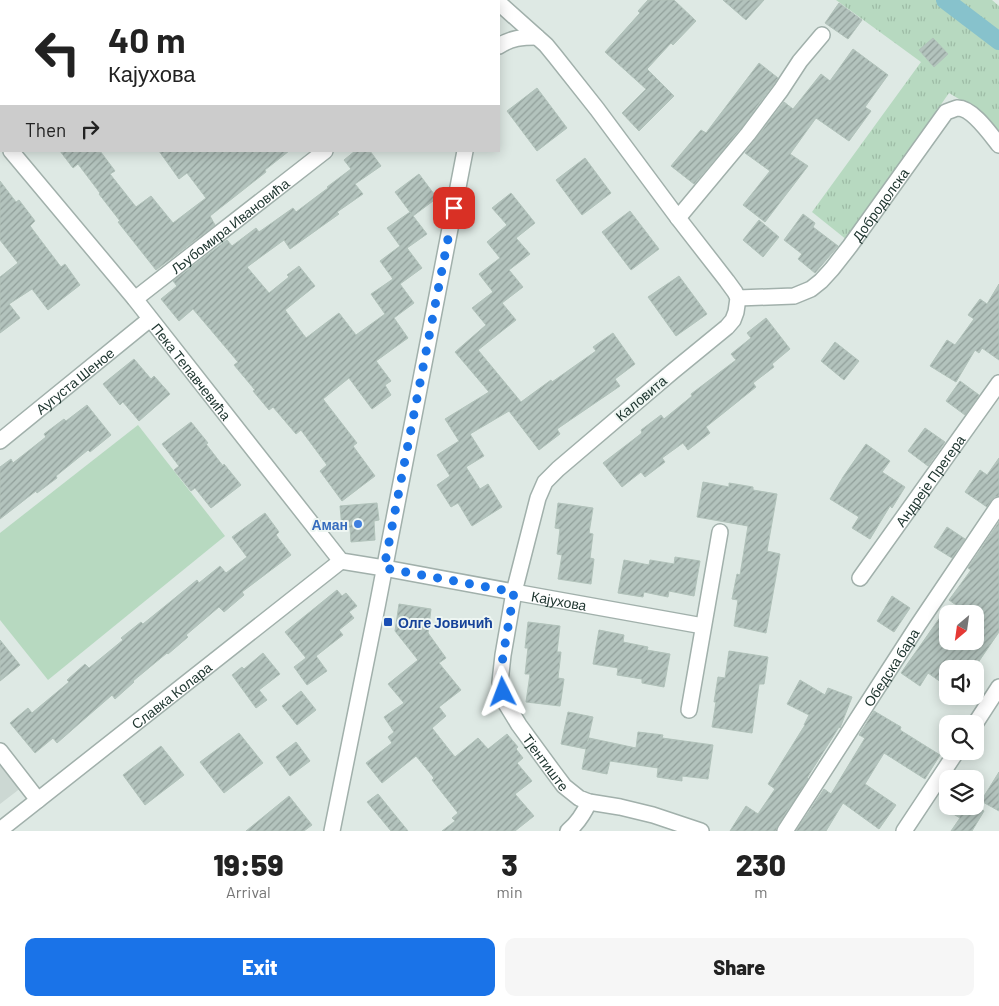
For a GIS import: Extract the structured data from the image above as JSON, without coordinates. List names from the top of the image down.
{
  "streets": {
    "street": [
      "Добродолска",
      "Љубомира Ивановића",
      "Пека Тепавчевића",
      "Аугуста Шеное",
      "Каловита",
      "Андреје Прегера",
      "Кајухова",
      "Обедска бара",
      "Славка Колара",
      "Тјентиште"
    ]
  },
  "crossings": [
    ["Добродолска", "Каловита"],
    ["Љубомира Ивановића", "Пека Тепавчевића"],
    ["Пека Тепавчевића", "Аугуста Шеное"],
    ["Пека Тепавчевића", "Славка Колара"],
    ["Каловита", "Кајухова"],
    ["Каловита", "Тјентиште"],
    ["Кајухова", "Тјентиште"]
  ],
  "places": {
    "other": ["Аман"],
    "transit": ["Олге Јовичић"]
  },
  "north": "bottom left",
  "page": {
    "turn": ["40 m", "Кајухова"],
    "then": "Then",
    "eta": [
      "19:59",
      "Arrival",
      "3",
      "min",
      "230",
      "m"
    ],
    "buttons": ["Exit", "Share"]
  }
}
